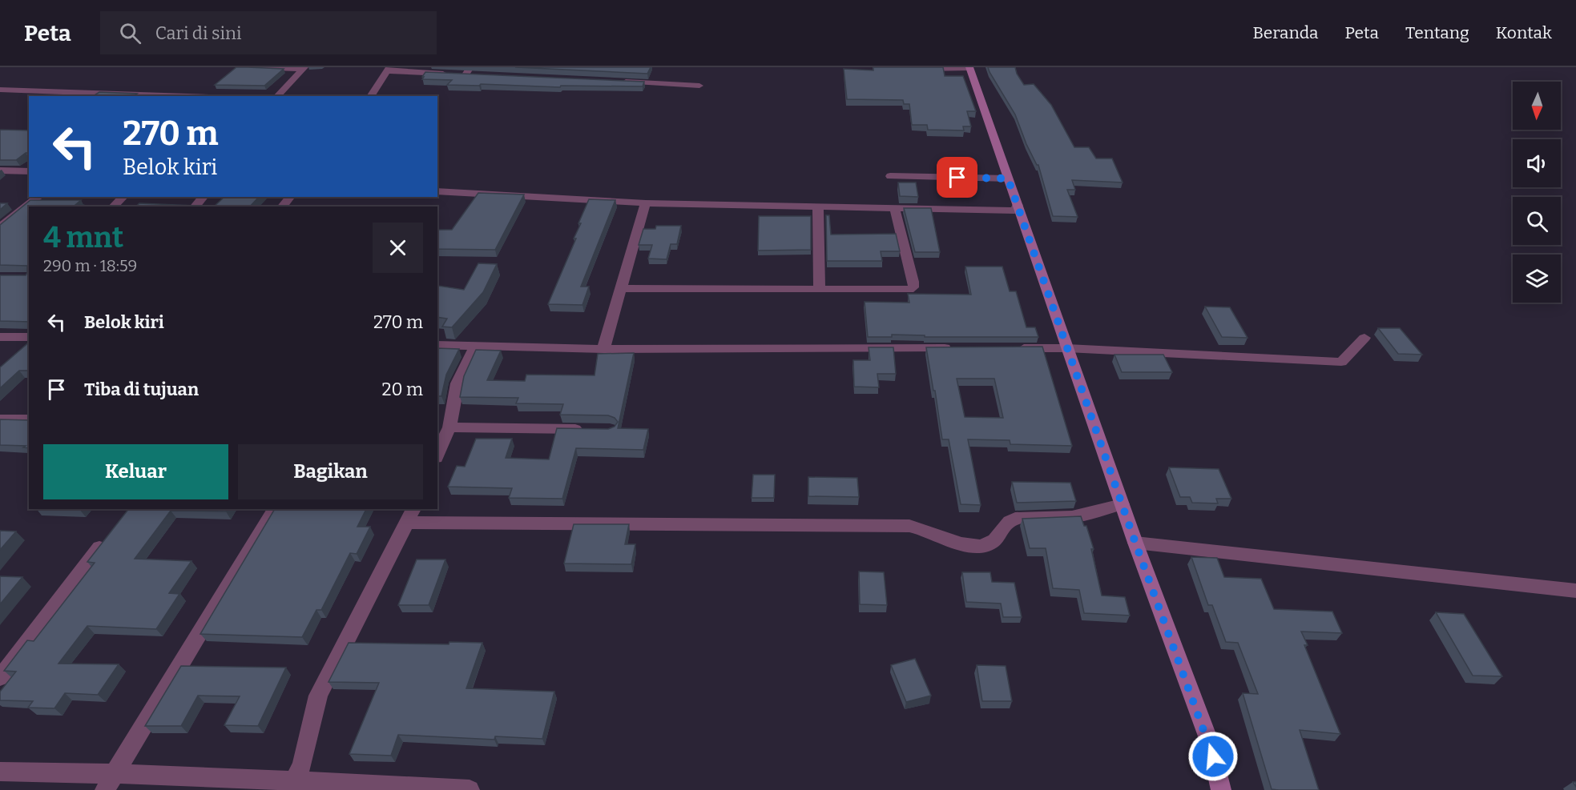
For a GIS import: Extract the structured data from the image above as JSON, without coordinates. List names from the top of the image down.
{
  "north": "bottom",
  "page": {
    "header": "Peta",
    "search": "Cari di sini",
    "nav": [
      "Beranda",
      "Peta",
      "Tentang",
      "Kontak"
    ],
    "turn": ["270 m", "Belok kiri"],
    "heading": ["4 mnt", "290 m · 18:59"],
    "list": [
      {
        "name": "Belok kiri",
        "value": "270 m"
      },
      {
        "name": "Tiba di tujuan",
        "value": "20 m"
      }
    ],
    "buttons": ["Keluar", "Bagikan"]
  }
}
